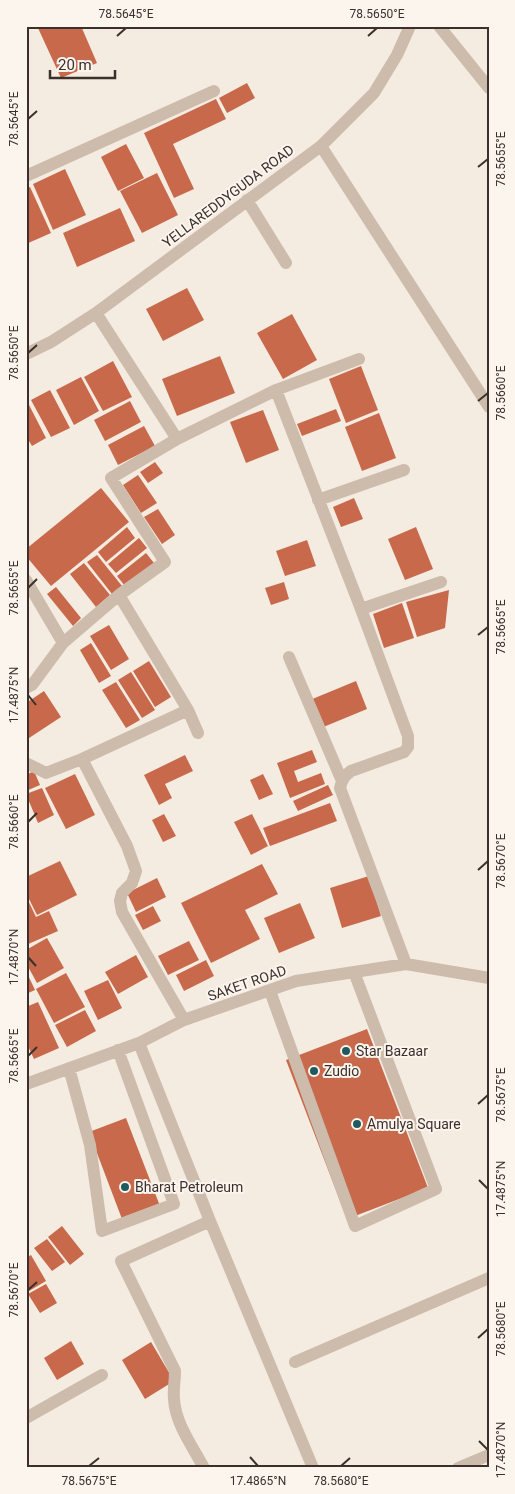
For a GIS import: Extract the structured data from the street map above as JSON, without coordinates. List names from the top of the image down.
{
  "streets": {
    "street": ["YELLAREDDYGUDA ROAD", "SAKET ROAD"]
  },
  "places": [
    "Star Bazaar",
    "Zudio",
    "Amulya Square",
    "Bharat Petroleum"
  ],
  "scale_bar": "20 m",
  "coordinates": [
    "78.5645°E",
    "78.5650°E",
    "78.5655°E",
    "78.5660°E",
    "78.5665°E",
    "17.4875°N",
    "78.5670°E",
    "17.4870°N",
    "78.5675°E",
    "78.5680°E",
    "17.4865°N"
  ]
}
